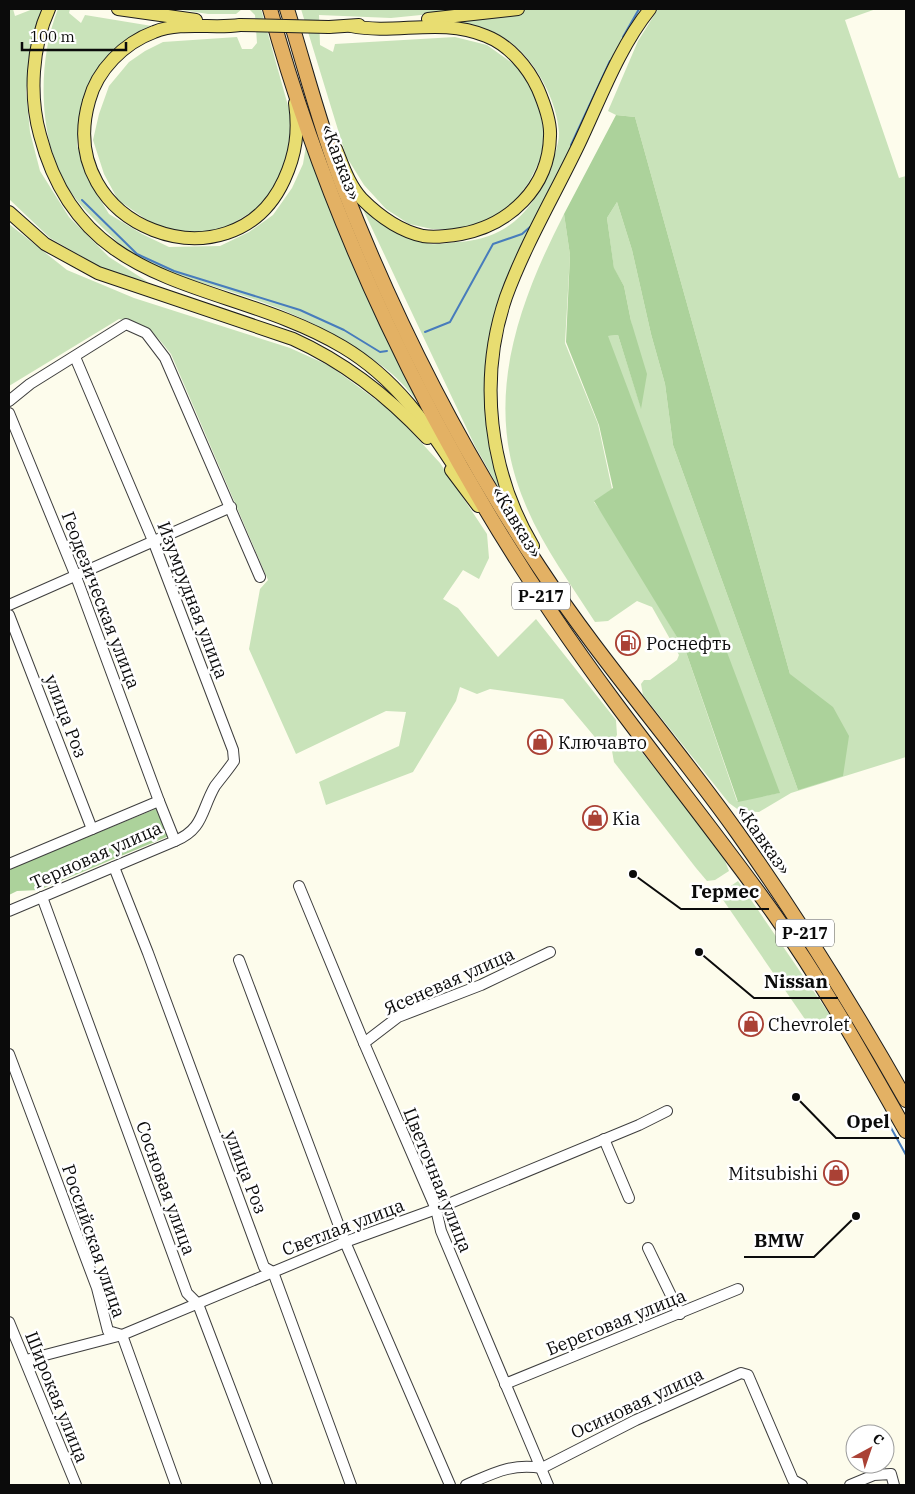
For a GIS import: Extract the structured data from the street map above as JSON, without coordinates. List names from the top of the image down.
{
  "streets": {
    "highway": ["«Кавказ»", "Р-217"],
    "street": [
      "Геодезическая улица",
      "Изумрудная улица",
      "улица Роз",
      "Терновая улица",
      "Ясеневая улица",
      "Цветочная улица",
      "Сосновая улица",
      "Светлая улица",
      "Российская улица",
      "Береговая улица",
      "Широкая улица",
      "Осиновая улица"
    ]
  },
  "crossings": [
    ["«Кавказ»", "Р-217"],
    ["Геодезическая улица", "Терновая улица"],
    ["Изумрудная улица", "Терновая улица"],
    ["улица Роз", "Терновая улица"],
    ["улица Роз", "Светлая улица"],
    ["Терновая улица", "Сосновая улица"],
    ["Ясеневая улица", "Цветочная улица"],
    ["Цветочная улица", "Светлая улица"],
    ["Цветочная улица", "Береговая улица"],
    ["Цветочная улица", "Осиновая улица"],
    ["Сосновая улица", "Светлая улица"],
    ["Светлая улица", "Российская улица"],
    ["Светлая улица", "Широкая улица"]
  ],
  "places": {
    "fuel station": ["Роснефть"],
    "shop": [
      "Ключавто",
      "Kia",
      "Chevrolet",
      "Mitsubishi"
    ],
    "other": [
      "Гермес",
      "Nissan",
      "Opel",
      "BMW"
    ]
  },
  "scale_bar": "100 m",
  "north": "top right"
}
